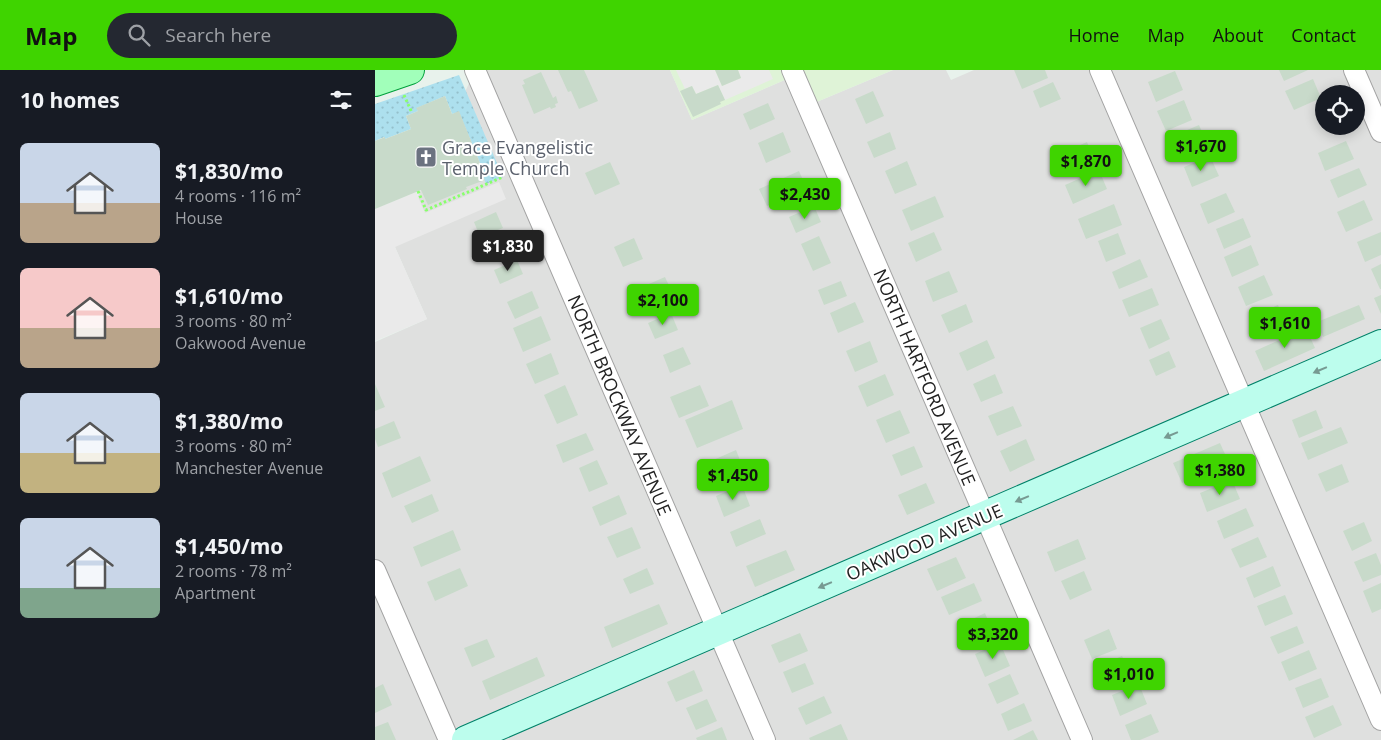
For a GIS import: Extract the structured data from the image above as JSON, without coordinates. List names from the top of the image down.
{
  "streets": {
    "street": ["NORTH HARTFORD AVENUE", "NORTH BROCKWAY AVENUE", "OAKWOOD AVENUE"]
  },
  "crossings": [
    ["NORTH HARTFORD AVENUE", "OAKWOOD AVENUE"],
    ["NORTH BROCKWAY AVENUE", "OAKWOOD AVENUE"]
  ],
  "one_way": ["OAKWOOD AVENUE"],
  "places": {
    "church": ["Grace Evangelistic Temple Church"]
  },
  "page": {
    "header": "Map",
    "search": "Search here",
    "nav": [
      "Home",
      "Map",
      "About",
      "Contact"
    ],
    "heading": "10 homes",
    "list": [
      {
        "name": "$1,830/mo",
        "note": "4 rooms · 116 m² · House"
      },
      {
        "name": "$1,610/mo",
        "note": "3 rooms · 80 m² · Oakwood Avenue"
      },
      {
        "name": "$1,380/mo",
        "note": "3 rooms · 80 m² · Manchester Avenue"
      },
      {
        "name": "$1,450/mo",
        "note": "2 rooms · 78 m² · Apartment"
      }
    ],
    "price": [
      "$1,670",
      "$1,870",
      "$2,430",
      "$1,830",
      "$2,100",
      "$1,610",
      "$1,380",
      "$1,450",
      "$3,320",
      "$1,010"
    ]
  }
}
